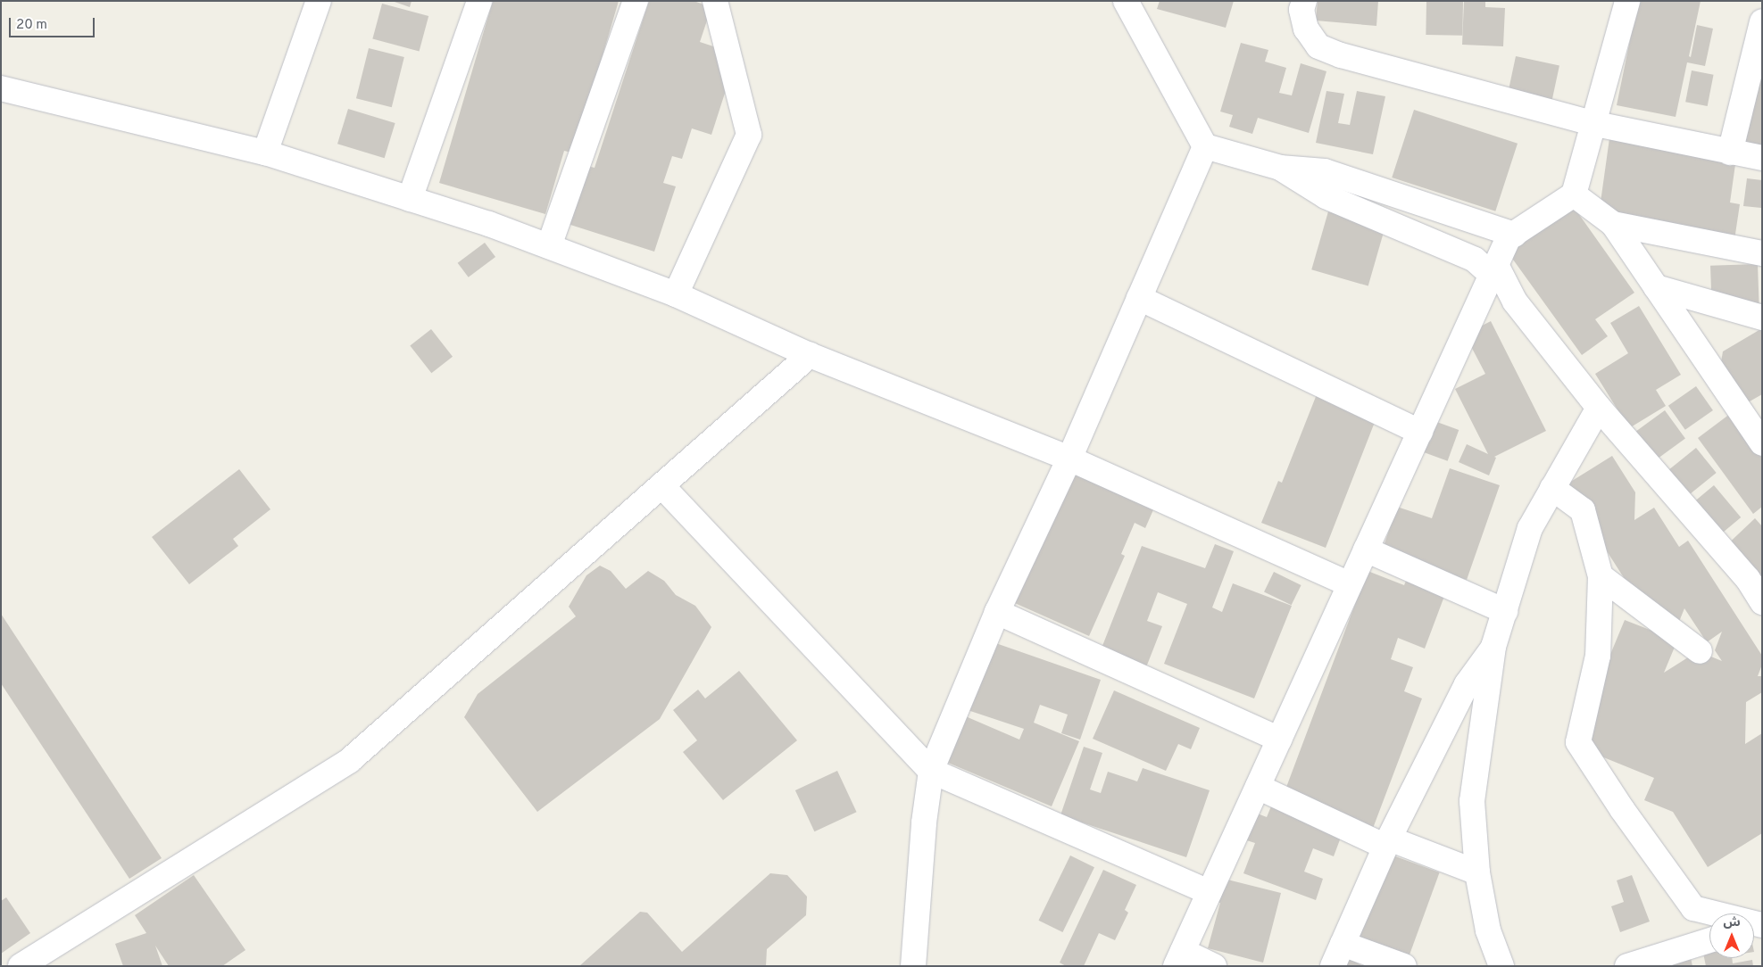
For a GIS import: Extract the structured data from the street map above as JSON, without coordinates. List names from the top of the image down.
{
  "scale_bar": "20 m",
  "north": "top"
}
